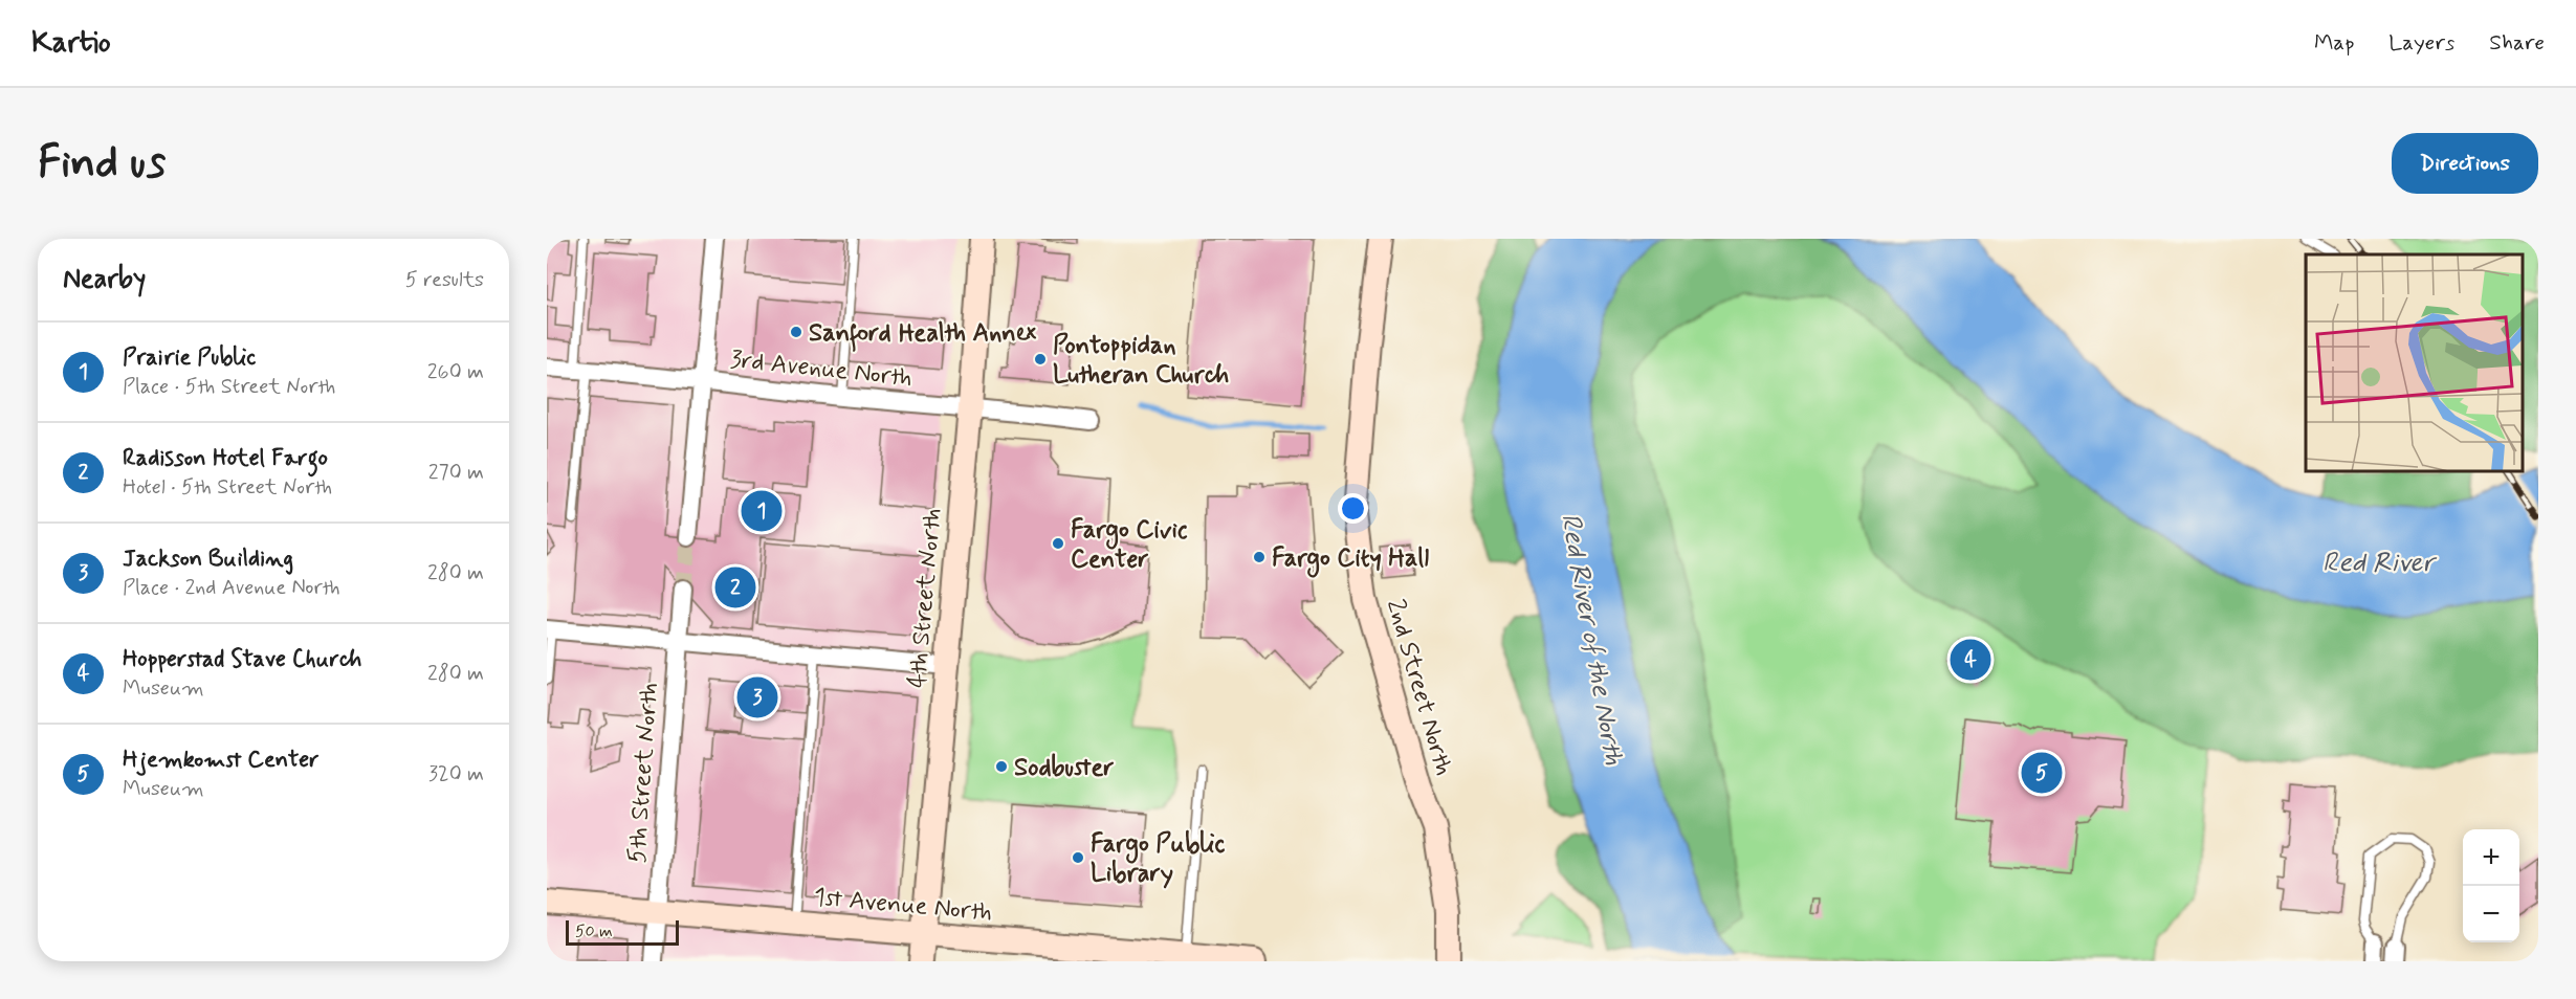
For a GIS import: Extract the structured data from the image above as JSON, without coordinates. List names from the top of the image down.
{
  "streets": {
    "street": [
      "3rd Avenue North",
      "4th Street North",
      "2nd Street North",
      "5th Street North",
      "1st Avenue North"
    ]
  },
  "crossings": [
    ["3rd Avenue North", "4th Street North"],
    ["4th Street North", "1st Avenue North"],
    ["5th Street North", "1st Avenue North"]
  ],
  "water": ["Red River", "Red River of the North"],
  "places": [
    "Sanford Health Annex",
    "Pontoppidan Lutheran Church",
    "Fargo Civic Center",
    "Fargo City Hall",
    "Sodbuster",
    "Fargo Public Library"
  ],
  "scale_bar": "50 m",
  "page": {
    "header": "Kartio",
    "nav": ["Map", "Layers", "Share"],
    "buttons": "Directions",
    "title": "Find us",
    "heading": ["Nearby", "5 results"],
    "list": [
      {
        "mark": "1",
        "name": "Prairie Public",
        "note": "Place · 5th Street North",
        "value": "260 m"
      },
      {
        "mark": "2",
        "name": "Radisson Hotel Fargo",
        "note": "Hotel · 5th Street North",
        "value": "270 m"
      },
      {
        "mark": "3",
        "name": "Jackson Building",
        "note": "Place · 2nd Avenue North",
        "value": "280 m"
      },
      {
        "mark": "4",
        "name": "Hopperstad Stave Church",
        "note": "Museum",
        "value": "280 m"
      },
      {
        "mark": "5",
        "name": "Hjemkomst Center",
        "note": "Museum",
        "value": "320 m"
      }
    ],
    "pins": [
      "1",
      "2",
      "4",
      "3",
      "5"
    ],
    "map_buttons": ["+", "−"],
    "scale": "50 m"
  }
}
